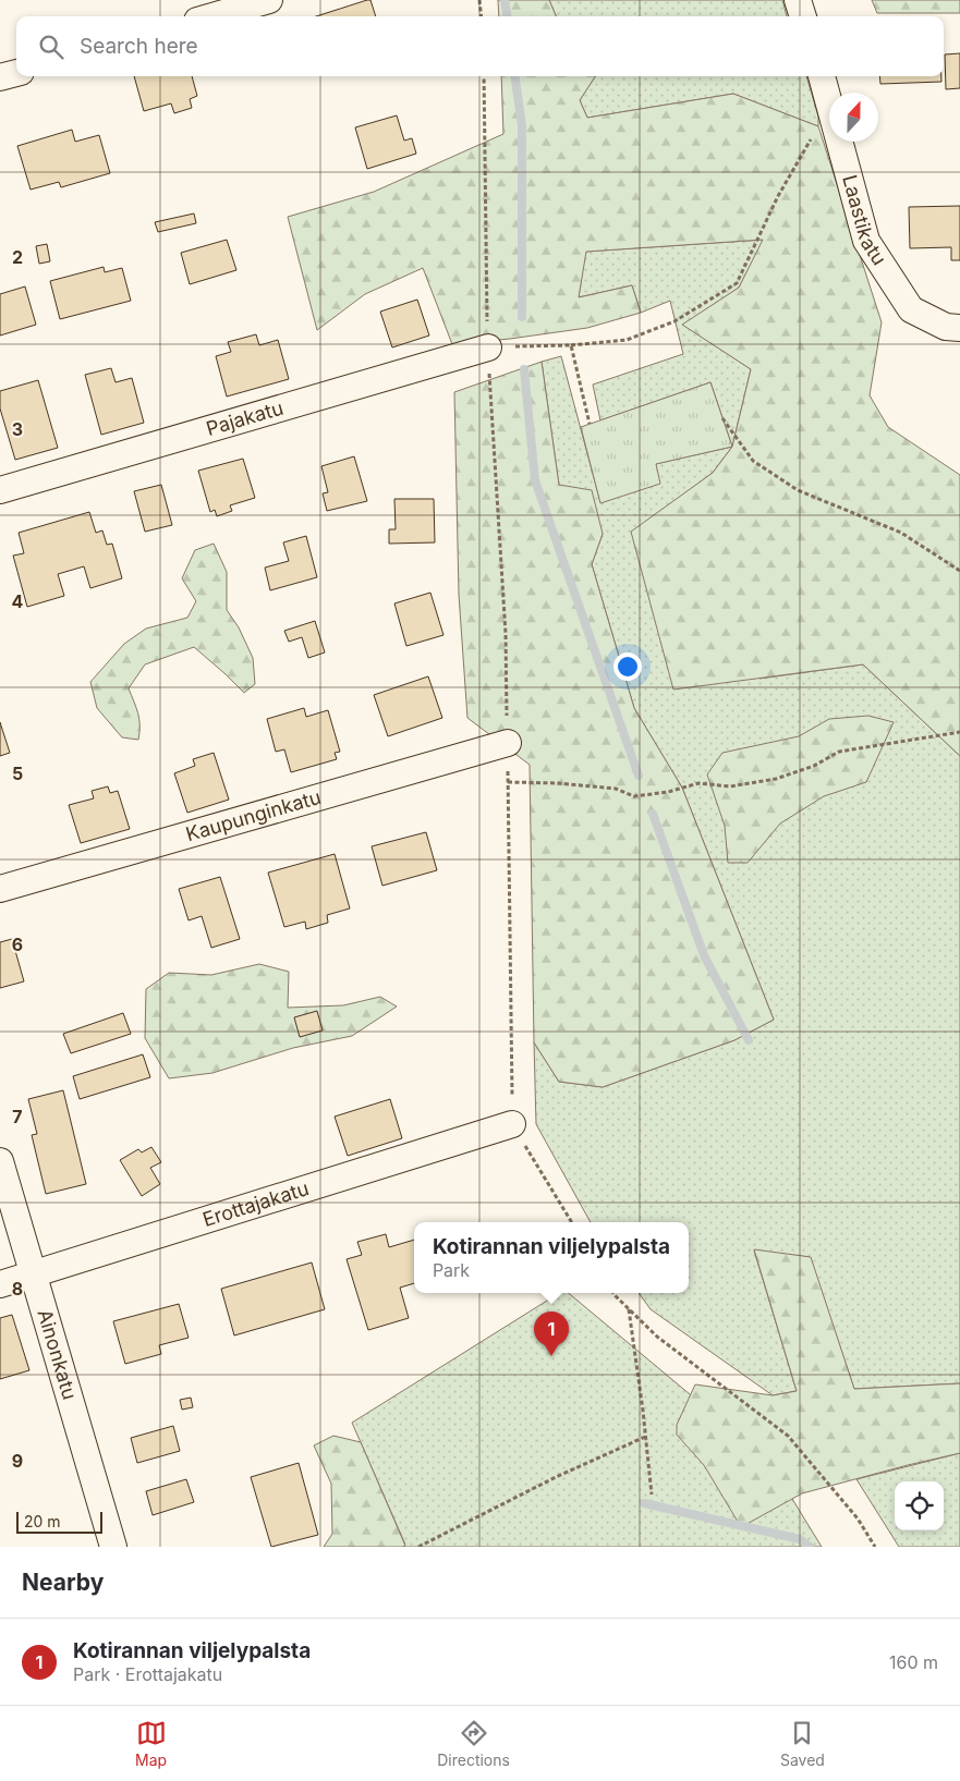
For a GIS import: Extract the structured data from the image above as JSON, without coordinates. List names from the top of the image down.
{
  "streets": {
    "street": [
      "Laastikatu",
      "Pajakatu",
      "Kaupunginkatu",
      "Erottajakatu",
      "Ainonkatu"
    ]
  },
  "crossings": [
    ["Erottajakatu", "Ainonkatu"]
  ],
  "scale_bar": "20 m",
  "north": "top",
  "page": {
    "search": "Search here",
    "popup": ["Kotirannan viljelypalsta", "Park"],
    "pins": "1",
    "scale": "20 m",
    "heading": "Nearby",
    "list": [
      {
        "mark": "1",
        "name": "Kotirannan viljelypalsta",
        "note": "Park · Erottajakatu",
        "value": "160 m"
      }
    ],
    "nav": ["Map", "Directions", "Saved"]
  },
  "grid": {
    "rows": [
      "2",
      "3",
      "4",
      "5",
      "6",
      "7",
      "8",
      "9"
    ]
  }
}
